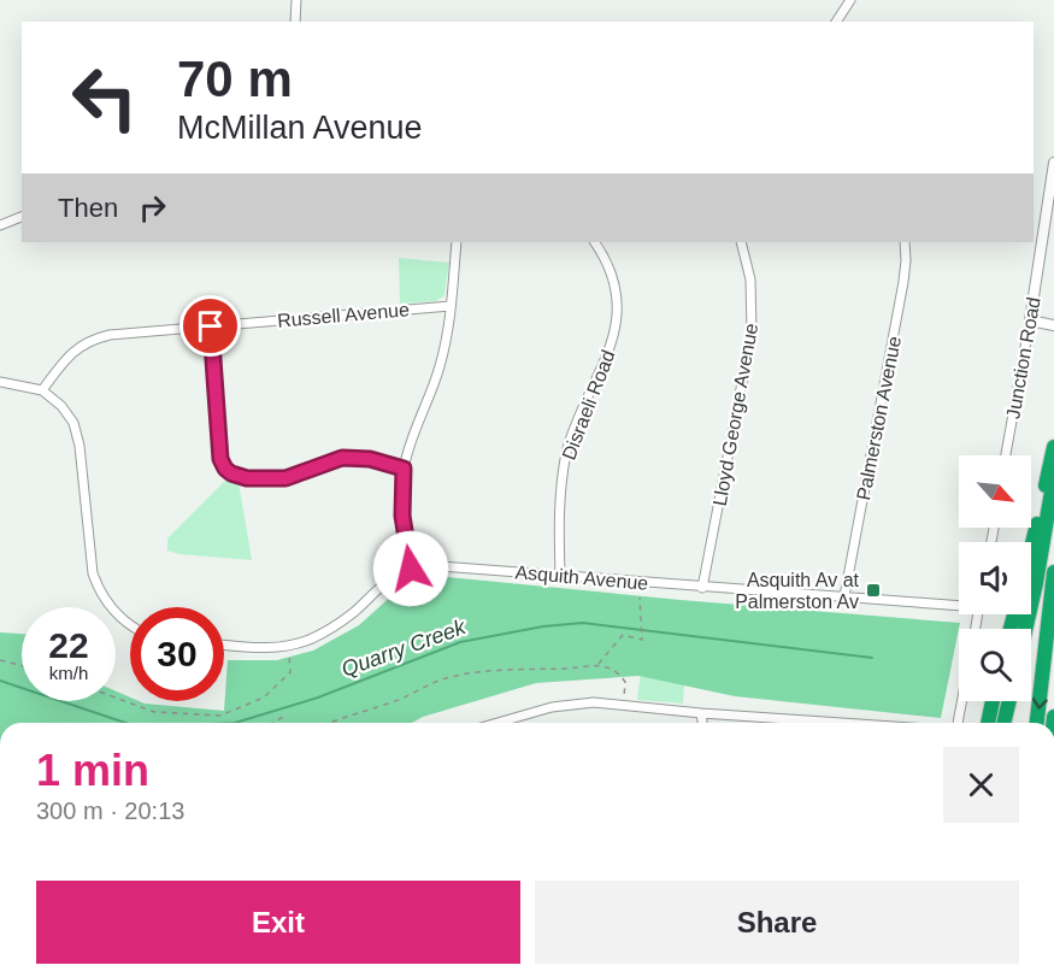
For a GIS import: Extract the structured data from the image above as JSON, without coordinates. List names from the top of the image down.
{
  "streets": {
    "street": [
      "Russell Avenue",
      "Junction Road",
      "Disraeli Road",
      "Lloyd George Avenue",
      "Palmerston Avenue",
      "Asquith Avenue"
    ]
  },
  "crossings": [
    ["Disraeli Road", "Asquith Avenue"],
    ["Lloyd George Avenue", "Asquith Avenue"],
    ["Palmerston Avenue", "Asquith Avenue"]
  ],
  "water": ["Quarry Creek"],
  "places": {
    "transit": ["Asquith Av at Palmerston Av"]
  },
  "north": "bottom right",
  "page": {
    "turn": ["70 m", "McMillan Avenue"],
    "then": "Then",
    "speed": "22 km/h",
    "limit": "30",
    "heading": ["1 min", "300 m · 20:13"],
    "buttons": ["Exit", "Share"]
  }
}
